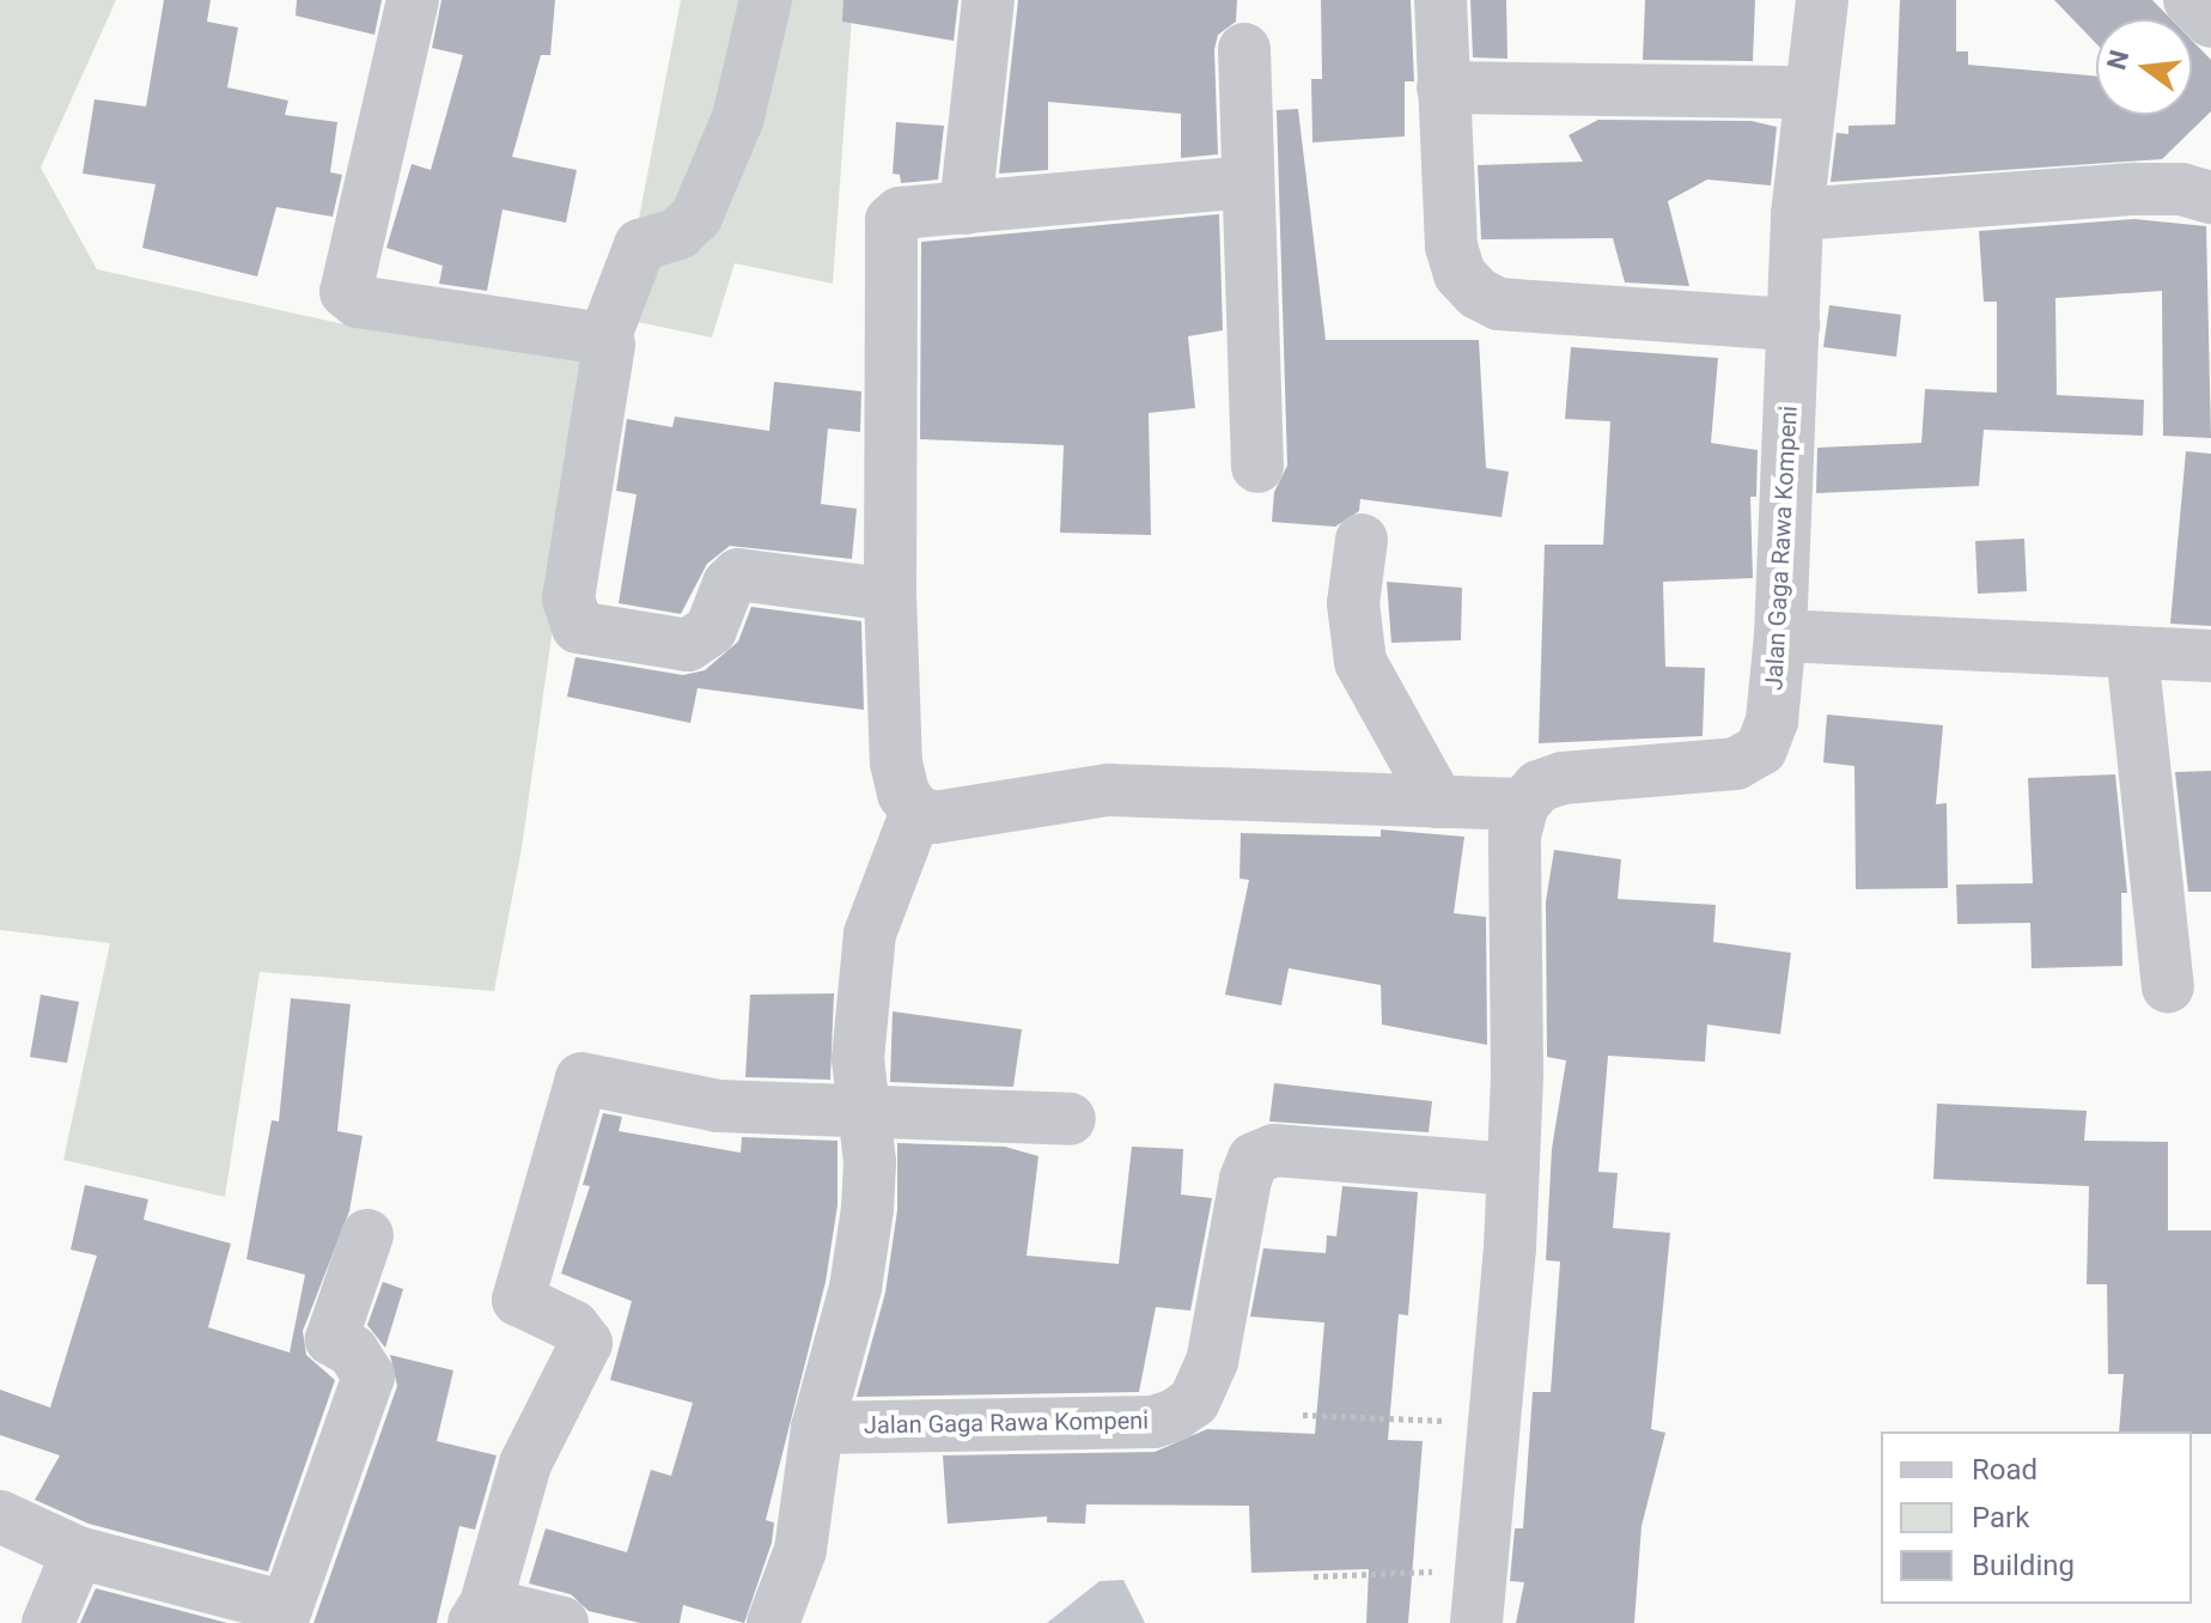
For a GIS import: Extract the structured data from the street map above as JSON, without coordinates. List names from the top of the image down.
{
  "streets": {
    "street": ["Jalan Gaga Rawa Kompeni"]
  },
  "legend": ["Road", "Park", "Building"],
  "north": "left"
}
